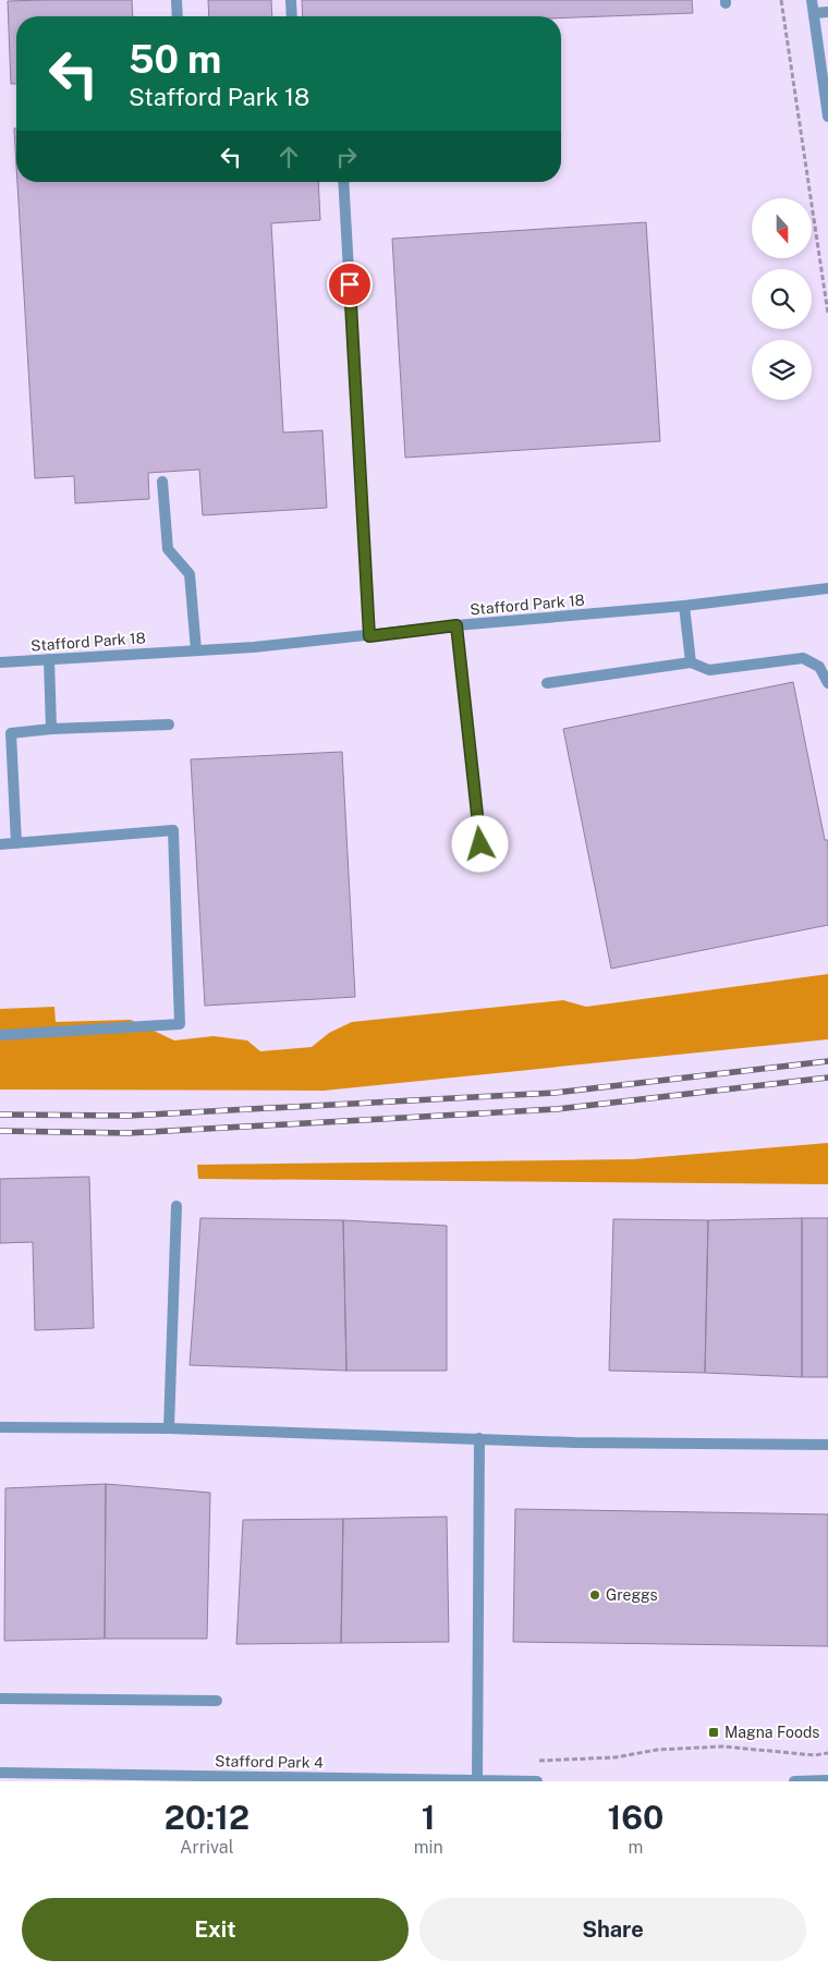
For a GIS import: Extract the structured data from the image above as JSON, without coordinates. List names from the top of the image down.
{
  "streets": {
    "street": ["Stafford Park 18", "Stafford Park 4"]
  },
  "places": {
    "other": ["Greggs"],
    "transit": ["Magna Foods"]
  },
  "north": "bottom",
  "page": {
    "turn": ["50 m", "Stafford Park 18"],
    "eta": [
      "20:12",
      "Arrival",
      "1",
      "min",
      "160",
      "m"
    ],
    "buttons": ["Exit", "Share"]
  }
}
